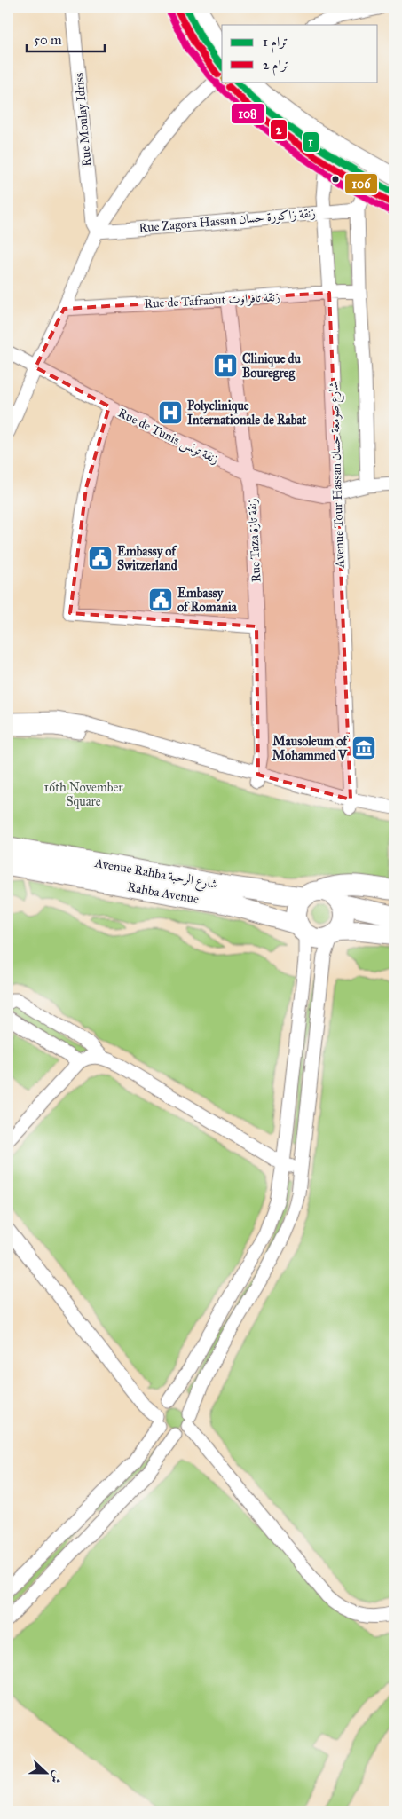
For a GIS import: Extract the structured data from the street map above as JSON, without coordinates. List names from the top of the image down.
{
  "streets": {
    "highway": ["Avenue Rahba شارع الرحبة", "Rahba Avenue"],
    "street": [
      "Rue Moulay Idriss",
      "Rue Zagora Hassan زنقة زاكورة حسان",
      "Rue de Tafraout زنقة تافراوت",
      "Rue de Tunis زنقة تونس",
      "Avenue Tour Hassan شارع صومعة حسان",
      "Rue Taza زنقة تازة"
    ]
  },
  "crossings": [
    ["Rue Moulay Idriss", "Rue Zagora Hassan زنقة زاكورة حسان"],
    ["Rue Zagora Hassan زنقة زاكورة حسان", "Avenue Tour Hassan شارع صومعة حسان"],
    ["Rue de Tafraout زنقة تافراوت", "Avenue Tour Hassan شارع صومعة حسان"],
    ["Rue de Tafraout زنقة تافراوت", "Rue Taza زنقة تازة"],
    ["Rue de Tunis زنقة تونس", "Avenue Tour Hassan شارع صومعة حسان"],
    ["Rue de Tunis زنقة تونس", "Rue Taza زنقة تازة"],
    ["Avenue Rahba شارع الرحبة", "Rahba Avenue"]
  ],
  "parks": ["16th November Square"],
  "places": {
    "hospital": ["Clinique du Bouregreg", "Polyclinique Internationale de Rabat"],
    "public building": ["Embassy of Switzerland", "Embassy of Romania"],
    "museum": ["Mausoleum of Mohammed V"]
  },
  "lines": [
    "tram line 1",
    "transit line 106",
    "tram line 2",
    "transit line 108"
  ],
  "legend": ["ترام 1", "ترام 2"],
  "scale_bar": "50 m",
  "north": "right"
}
